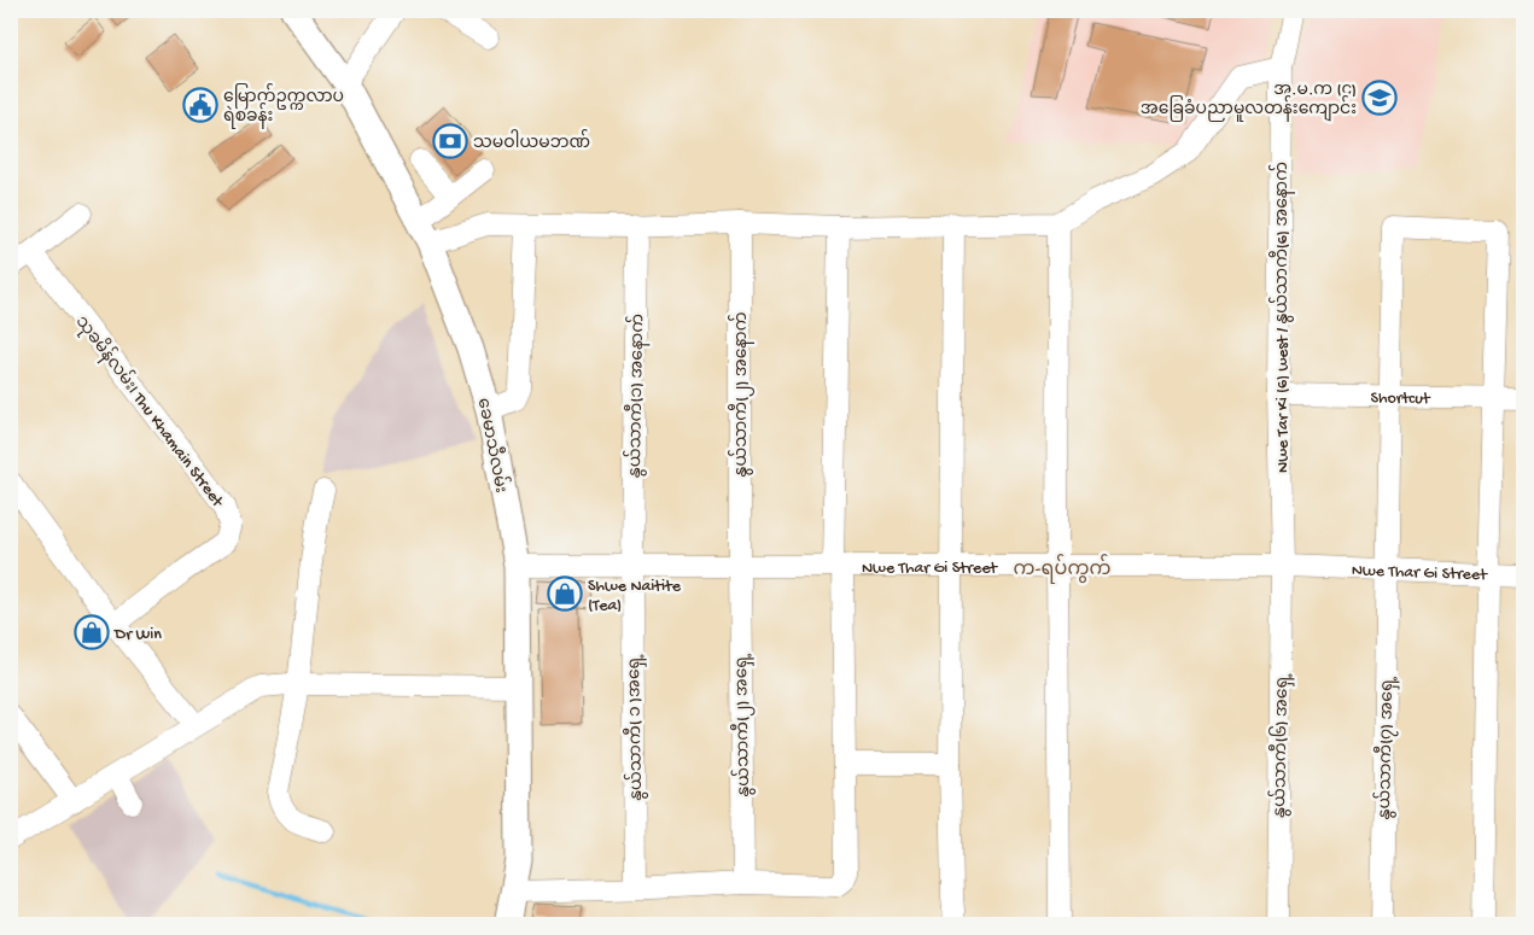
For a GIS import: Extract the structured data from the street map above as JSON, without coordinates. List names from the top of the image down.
{
  "streets": {
    "main road": ["ခေမာသီလမ်း"],
    "street": [
      "Nwe Tar Ki (6) west / နွယ်သာကီ(6) အနောက်",
      "နွယ်သာကီ(၂) အနောက်",
      "နွယ်သာကီ(၁) အနောက်",
      "Shortcut",
      "သုခမိန်လမ်း၊ Thu Khamain Street",
      "Nwe Thar Gi Street",
      "နွယ်သာကီ(၂) အရှေ့",
      "နွယ်သာကီ( ၁ )အရှေ့",
      "နွယ်သာကီ(၆) အရှေ့",
      "နွယ်သာကီ(၇) အရှေ့"
    ]
  },
  "crossings": [
    ["Nwe Tar Ki (6) west / နွယ်သာကီ(6) အနောက်", "Shortcut"],
    ["Nwe Tar Ki (6) west / နွယ်သာကီ(6) အနောက်", "Nwe Thar Gi Street"],
    ["Nwe Tar Ki (6) west / နွယ်သာကီ(6) အနောက်", "နွယ်သာကီ(၆) အရှေ့"],
    ["နွယ်သာကီ(၂) အနောက်", "Nwe Thar Gi Street"],
    ["နွယ်သာကီ(၂) အနောက်", "နွယ်သာကီ(၂) အရှေ့"],
    ["နွယ်သာကီ(၁) အနောက်", "Nwe Thar Gi Street"],
    ["နွယ်သာကီ(၁) အနောက်", "နွယ်သာကီ( ၁ )အရှေ့"],
    ["Shortcut", "နွယ်သာကီ(၇) အရှေ့"],
    ["ခေမာသီလမ်း", "Nwe Thar Gi Street"],
    ["Nwe Thar Gi Street", "နွယ်သာကီ(၂) အရှေ့"],
    ["Nwe Thar Gi Street", "နွယ်သာကီ( ၁ )အရှေ့"],
    ["Nwe Thar Gi Street", "နွယ်သာကီ(၆) အရှေ့"],
    ["Nwe Thar Gi Street", "နွယ်သာကီ(၇) အရှေ့"]
  ],
  "districts": ["က-ရပ်ကွက်"],
  "places": {
    "school or university": ["အ.မ.က (၄) အခြေခံပညာမူလတန်းကျောင်း"],
    "public building": ["မြောက်ဥက္ကလာပ ရဲစခန်း"],
    "bank": ["သမဝါယမဘဏ်"],
    "shop": ["Shwe Naitite (Tea)", "Dr Win"]
  }
}
